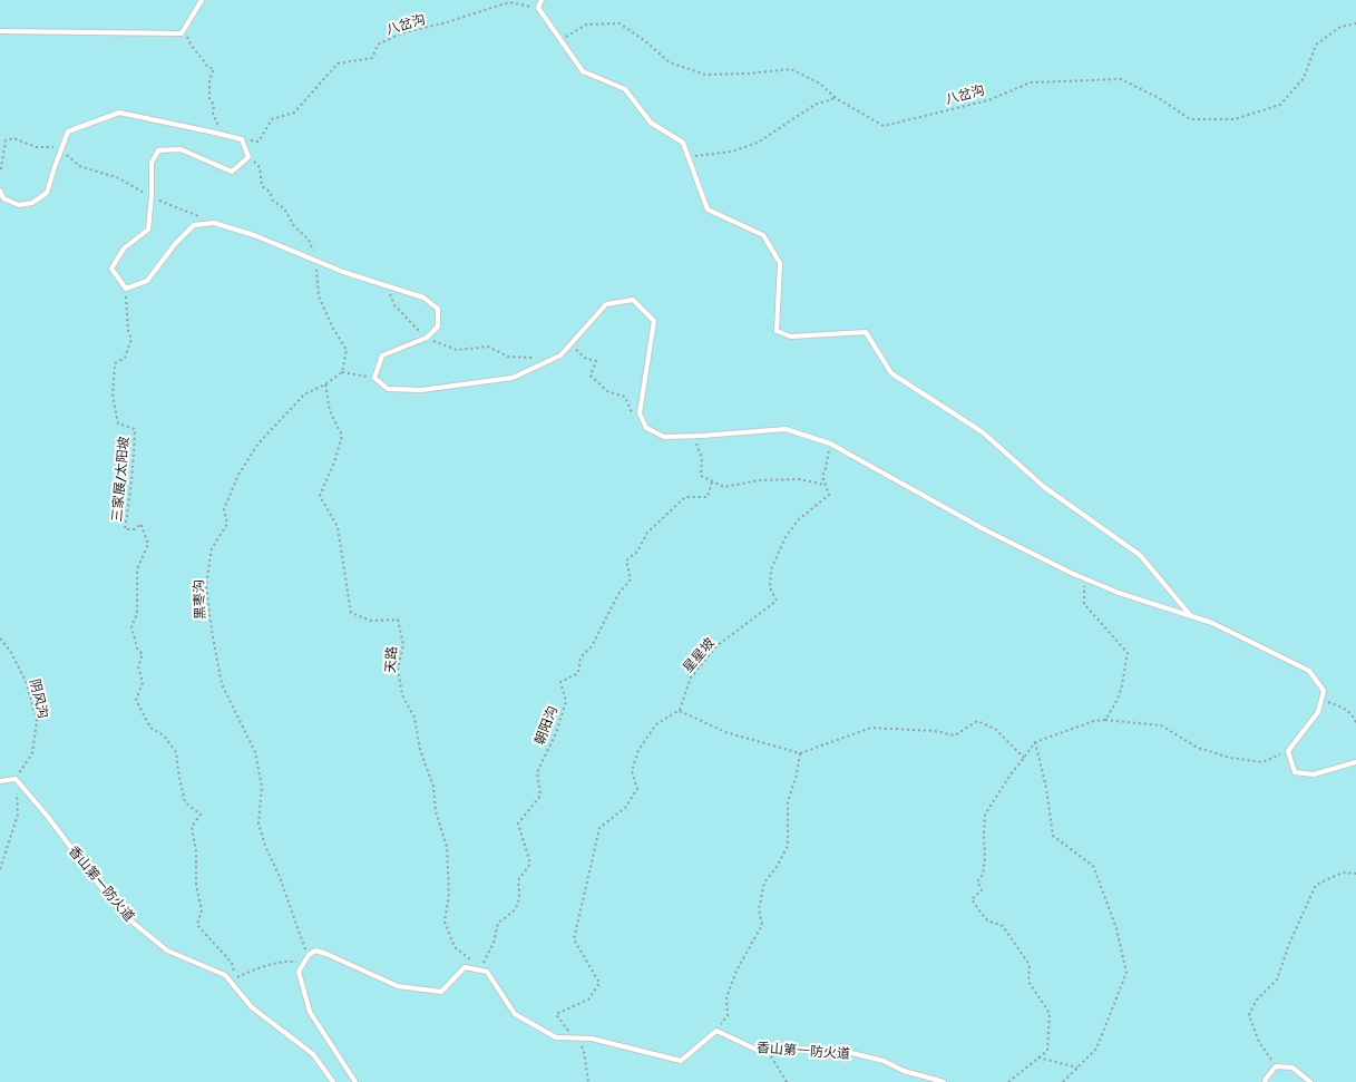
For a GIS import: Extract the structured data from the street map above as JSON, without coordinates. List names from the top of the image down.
{
  "streets": {
    "lane": ["香山第一防火道"],
    "path": [
      "八岔沟",
      "三家展/太阳坡",
      "黑枣沟",
      "星星坡",
      "天路",
      "阴风沟",
      "朝阳沟"
    ]
  },
  "crossings": [
    ["三家展/太阳坡", "香山第一防火道"],
    ["黑枣沟", "天路"],
    ["天路", "朝阳沟"],
    ["阴风沟", "香山第一防火道"]
  ]
}
